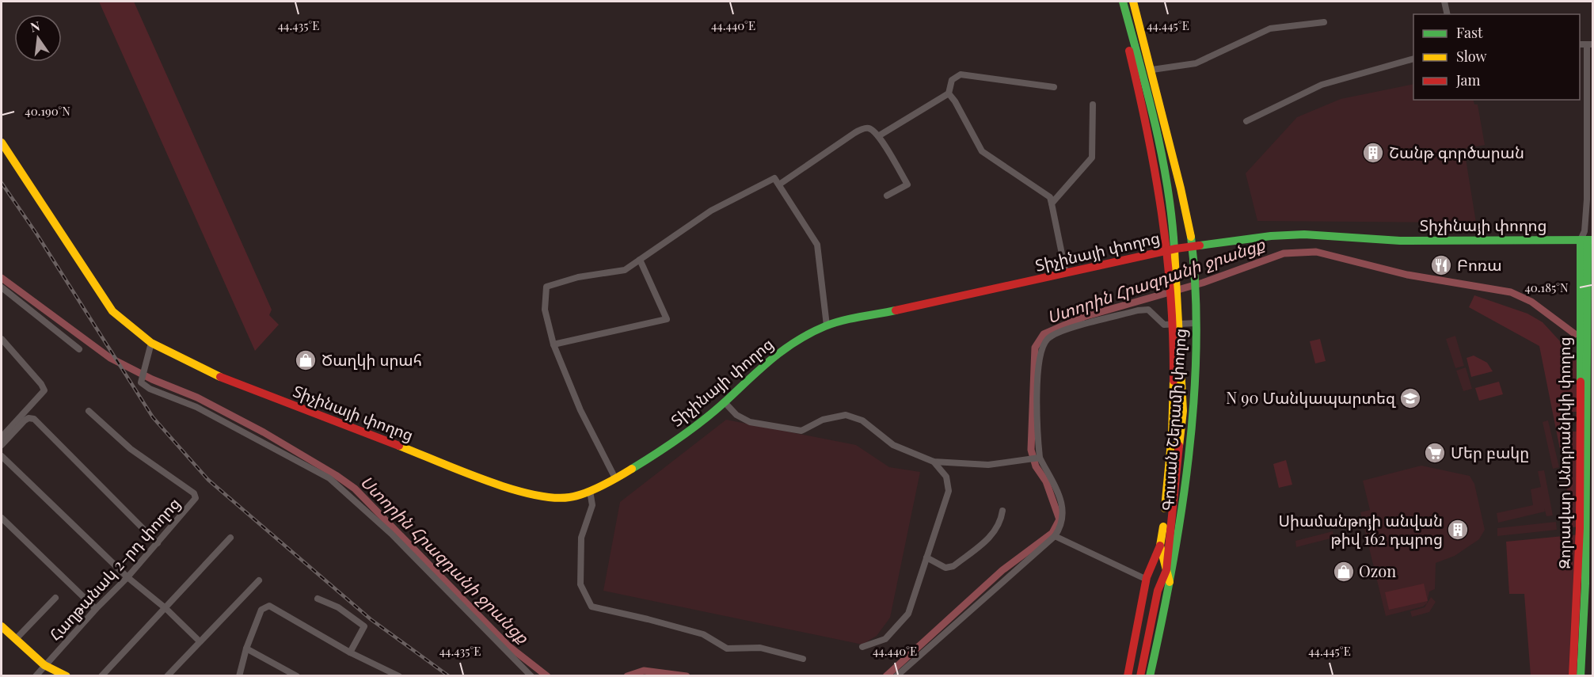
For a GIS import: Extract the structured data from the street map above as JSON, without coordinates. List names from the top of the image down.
{
  "streets": {
    "main road": ["Տիչինայի փողոց", "Գուսան Շերամի փողոց", "Զորավար Անդրանիկի փողոց"],
    "street": ["Հաղթանակ 2-րդ փողոց"]
  },
  "crossings": [
    ["Տիչինայի փողոց", "Գուսան Շերամի փողոց"],
    ["Տիչինայի փողոց", "Զորավար Անդրանիկի փողոց"]
  ],
  "water": ["Ստորին Հրազդանի ջրանցք"],
  "places": {
    "building": ["Շանթ գործարան", "Սիամանթոյի անվան թիվ 162 դպրոց"],
    "restaurant": ["Բոռա"],
    "shop": ["Ծաղկի սրահ", "Ozon"],
    "school or university": ["N 90 Մանկապարտեզ"],
    "supermarket": ["Մեր բակը"]
  },
  "legend": ["Fast", "Slow", "Jam"],
  "north": "top",
  "coordinates": [
    "44.440°E",
    "44.445°E",
    "44.435°E",
    "40.190°N",
    "40.185°N"
  ]
}
